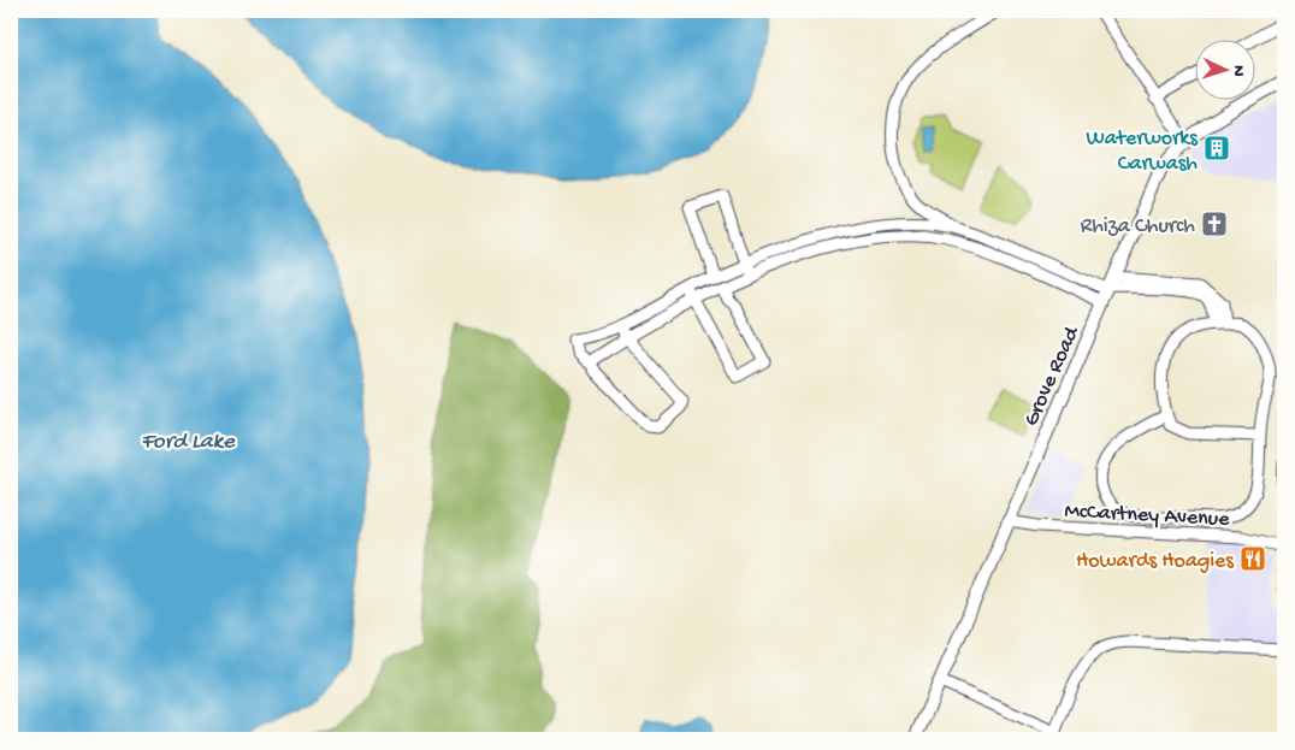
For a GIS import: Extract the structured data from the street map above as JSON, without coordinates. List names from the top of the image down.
{
  "streets": {
    "main road": ["Grove Road"],
    "street": ["McCartney Avenue"]
  },
  "crossings": [
    ["Grove Road", "McCartney Avenue"]
  ],
  "water": ["Ford Lake"],
  "places": {
    "building": ["Waterworks Carwash"],
    "church": ["Rhiza Church"],
    "restaurant": ["Howards Hoagies"]
  },
  "north": "right"
}
